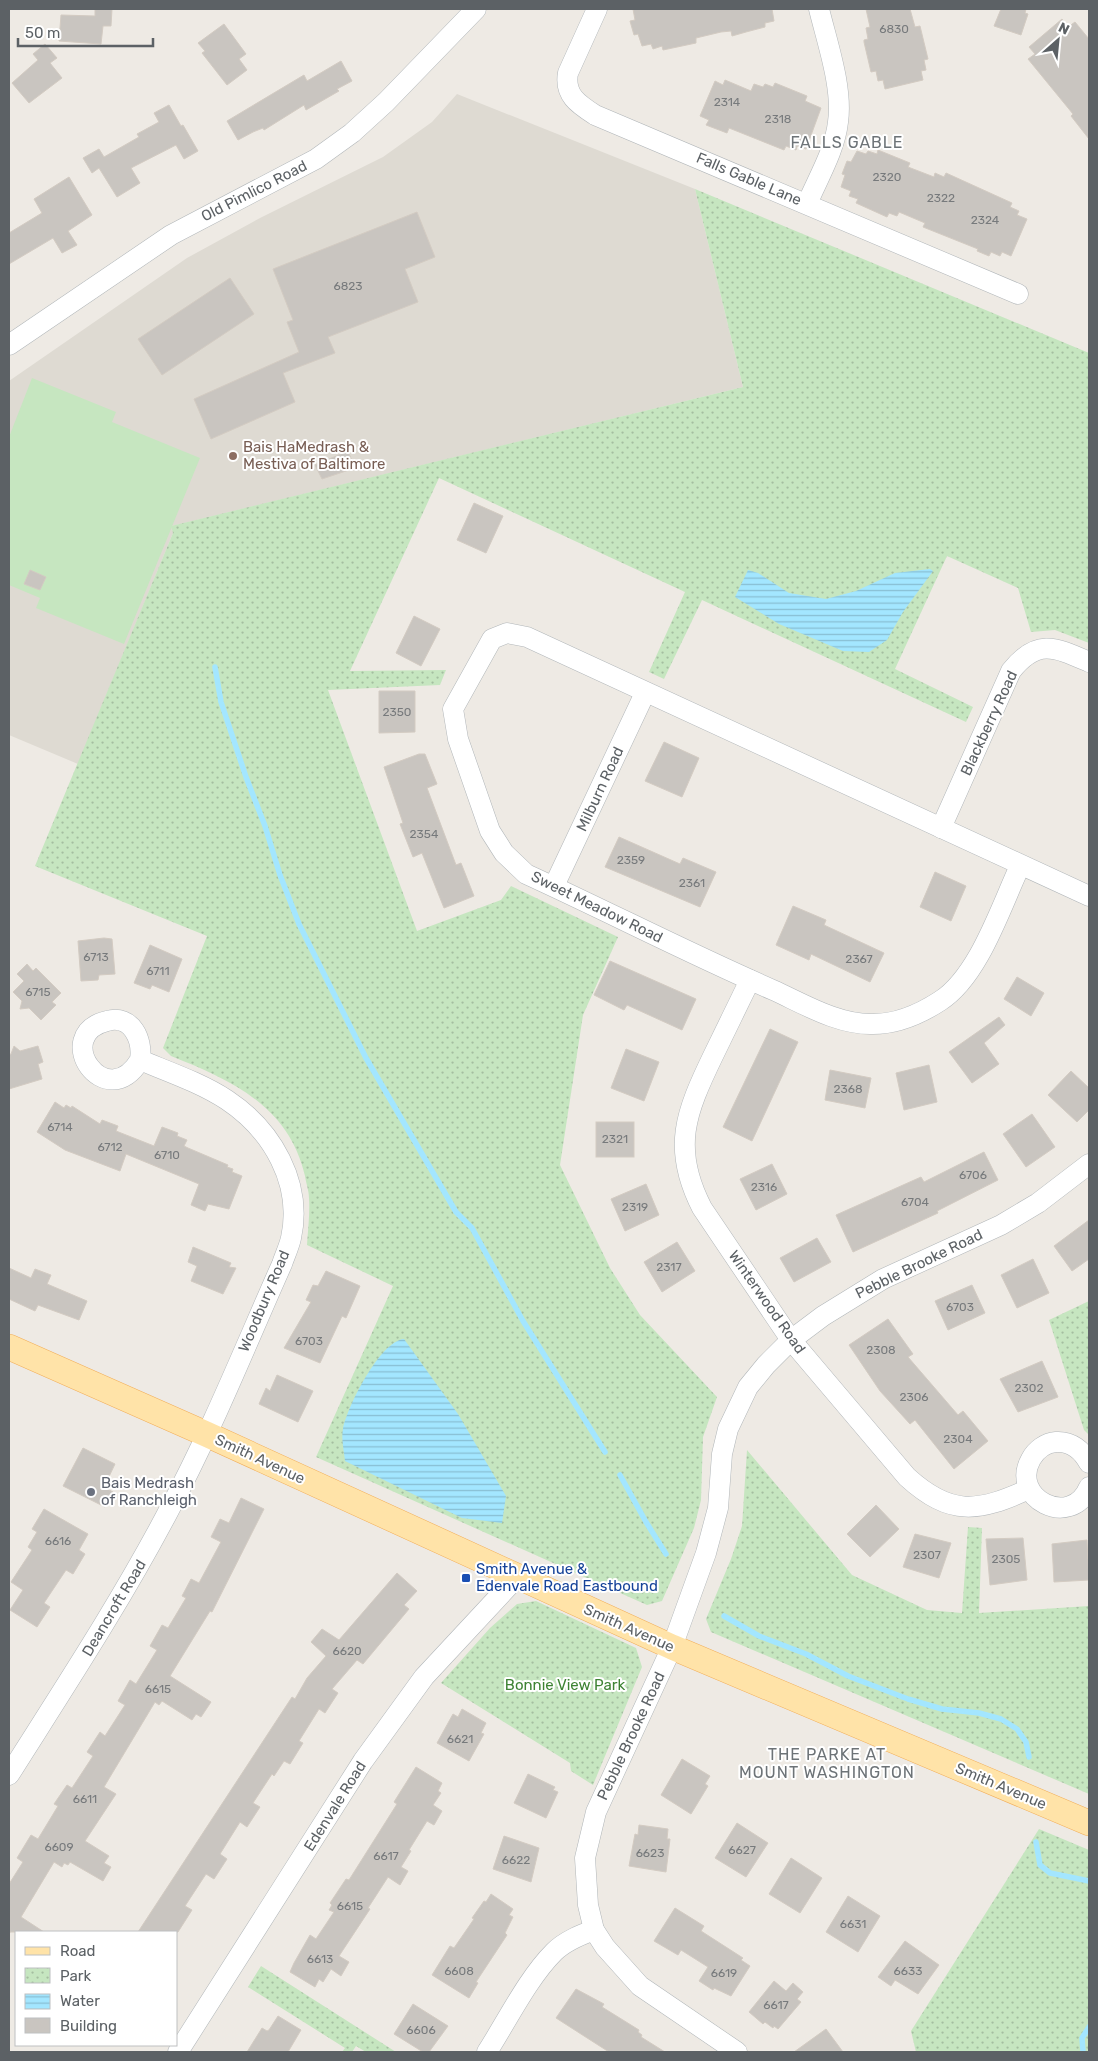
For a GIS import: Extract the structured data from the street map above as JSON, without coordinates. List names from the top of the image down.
{
  "streets": {
    "main road": ["Smith Avenue"],
    "street": [
      "Falls Gable Lane",
      "Old Pimlico Road",
      "Blackberry Road",
      "Milburn Road",
      "Sweet Meadow Road",
      "Pebble Brooke Road",
      "Woodbury Road",
      "Winterwood Road",
      "Deancroft Road",
      "Edenvale Road"
    ]
  },
  "crossings": [
    ["Blackberry Road", "Sweet Meadow Road"],
    ["Milburn Road", "Sweet Meadow Road"],
    ["Sweet Meadow Road", "Winterwood Road"],
    ["Pebble Brooke Road", "Winterwood Road"],
    ["Pebble Brooke Road", "Smith Avenue"],
    ["Woodbury Road", "Smith Avenue"],
    ["Woodbury Road", "Deancroft Road"],
    ["Smith Avenue", "Deancroft Road"],
    ["Smith Avenue", "Edenvale Road"]
  ],
  "districts": ["FALLS GABLE", "THE PARKE AT MOUNT WASHINGTON"],
  "parks": ["Bonnie View Park"],
  "places": {
    "other": ["Bais HaMedrash & Mestiva of Baltimore", "Bais Medrash of Ranchleigh"],
    "transit": ["Smith Avenue & Edenvale Road Eastbound"]
  },
  "house_numbers": [
    "6830",
    "2314",
    "2318",
    "2320",
    "2322",
    "2324",
    "6823",
    "2350",
    "2354",
    "2359",
    "2361",
    "6713",
    "2367",
    "6711",
    "6715",
    "2368",
    "6714",
    "2321",
    "6712",
    "6710",
    "6706",
    "2316",
    "6704",
    "2319",
    "2317",
    "6703",
    "6703",
    "2308",
    "2302",
    "2306",
    "2304",
    "6616",
    "2307",
    "2305",
    "6620",
    "6615",
    "6621",
    "6611",
    "6609",
    "6627",
    "6623",
    "6617",
    "6622",
    "6615",
    "6631",
    "6613",
    "6608",
    "6633",
    "6619",
    "6617",
    "6606"
  ],
  "legend": [
    "Road",
    "Park",
    "Water",
    "Building"
  ],
  "scale_bar": "50 m",
  "north": "top right"
}
